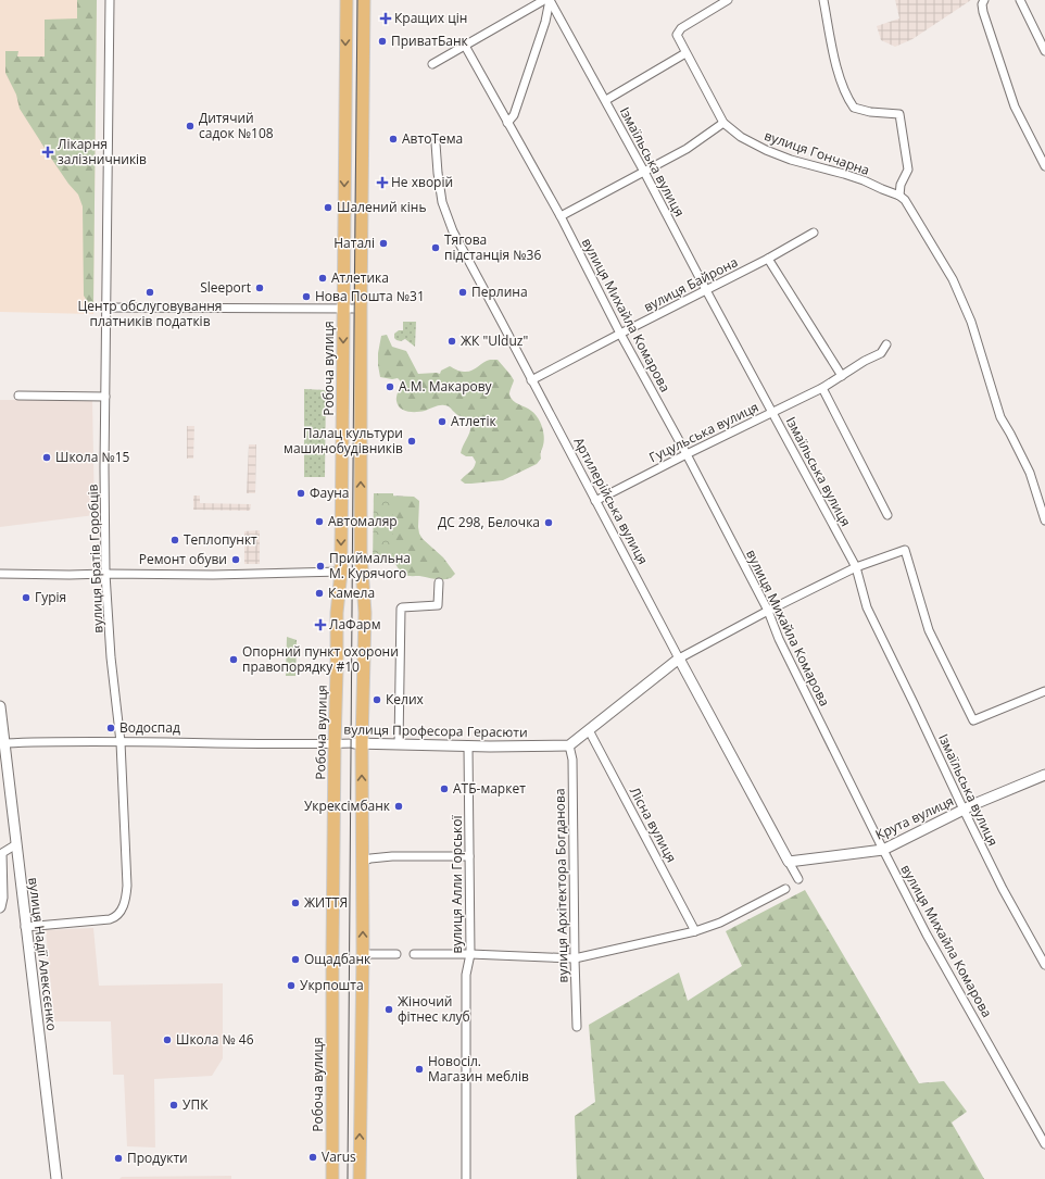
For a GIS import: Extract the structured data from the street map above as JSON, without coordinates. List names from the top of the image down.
{
  "streets": {
    "main road": ["Робоча вулиця"],
    "street": [
      "вулиця Гончарна",
      "Ізмаїльська вулиця",
      "вулиця Байрона",
      "вулиця Михайла Комарова",
      "Гуцульська вулиця",
      "Артилерійська вулиця",
      "вулиця Братів Горобців",
      "вулиця Професора Герасюти",
      "Крута вулиця",
      "Лісна вулиця",
      "вулиця Алли Горської",
      "вулиця Архітектора Богданова",
      "вулиця Надії Алексєєнко"
    ]
  },
  "crossings": [
    ["Ізмаїльська вулиця", "вулиця Байрона"],
    ["Ізмаїльська вулиця", "Гуцульська вулиця"],
    ["Ізмаїльська вулиця", "Крута вулиця"],
    ["вулиця Байрона", "вулиця Михайла Комарова"],
    ["вулиця Байрона", "Артилерійська вулиця"],
    ["вулиця Михайла Комарова", "Гуцульська вулиця"],
    ["вулиця Михайла Комарова", "Крута вулиця"],
    ["Робоча вулиця", "вулиця Професора Герасюти"],
    ["Гуцульська вулиця", "Артилерійська вулиця"],
    ["Артилерійська вулиця", "Крута вулиця"],
    ["вулиця Братів Горобців", "вулиця Професора Герасюти"],
    ["вулиця Братів Горобців", "вулиця Надії Алексєєнко"],
    ["вулиця Професора Герасюти", "вулиця Алли Горської"],
    ["вулиця Професора Герасюти", "вулиця Архітектора Богданова"],
    ["вулиця Професора Герасюти", "вулиця Надії Алексєєнко"]
  ],
  "places": {
    "health": [
      "Кращих цін",
      "Лікарня залізничників",
      "Не хворій",
      "ЛаФарм"
    ],
    "other": [
      "ПриватБанк",
      "Дитячий садок №108",
      "АвтоТема",
      "Шалений кінь",
      "Наталі",
      "Тягова пiдстанцiя №36",
      "Атлетика",
      "Sleeport",
      "Центр обслуговування платників податків",
      "Перлина",
      "Нова Пошта №31",
      "ЖК \"Ulduz\"",
      "А.М. Макарову",
      "Атлетік",
      "Палац культури машинобудівників",
      "Школа №15",
      "Фауна",
      "Автомаляр",
      "ДС 298, Белочка",
      "Теплопункт",
      "Ремонт обуви",
      "Приймальна М. Курячого",
      "Камела",
      "Гурія",
      "Опорний пункт охорони правопорядку #10",
      "Келих",
      "Водоспад",
      "АТБ-маркет",
      "Укрексімбанк",
      "ЖИТТЯ",
      "Ощадбанк",
      "Укрпошта",
      "Жіночий фітнес клуб",
      "Школа № 46",
      "Новосіл. Магазин меблів",
      "УПК",
      "Varus",
      "Продукти"
    ]
  }
}
